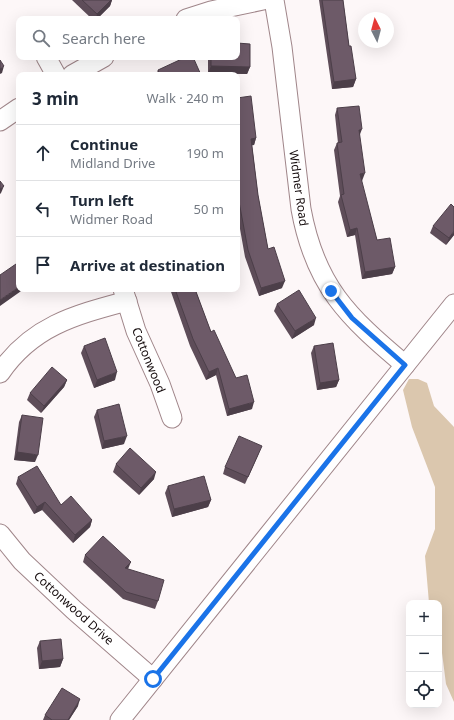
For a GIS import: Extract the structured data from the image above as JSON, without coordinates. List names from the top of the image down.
{
  "streets": {
    "street": ["Widmer Road", "Cottonwood", "Cottonwood Drive"]
  },
  "north": "top",
  "page": {
    "search": "Search here",
    "heading": ["3 min", "Walk · 240 m"],
    "list": [
      ["Continue", "Midland Drive", "190 m"],
      ["Turn left", "Widmer Road", "50 m"],
      "Arrive at destination"
    ],
    "map_buttons": ["+", "−"]
  }
}
